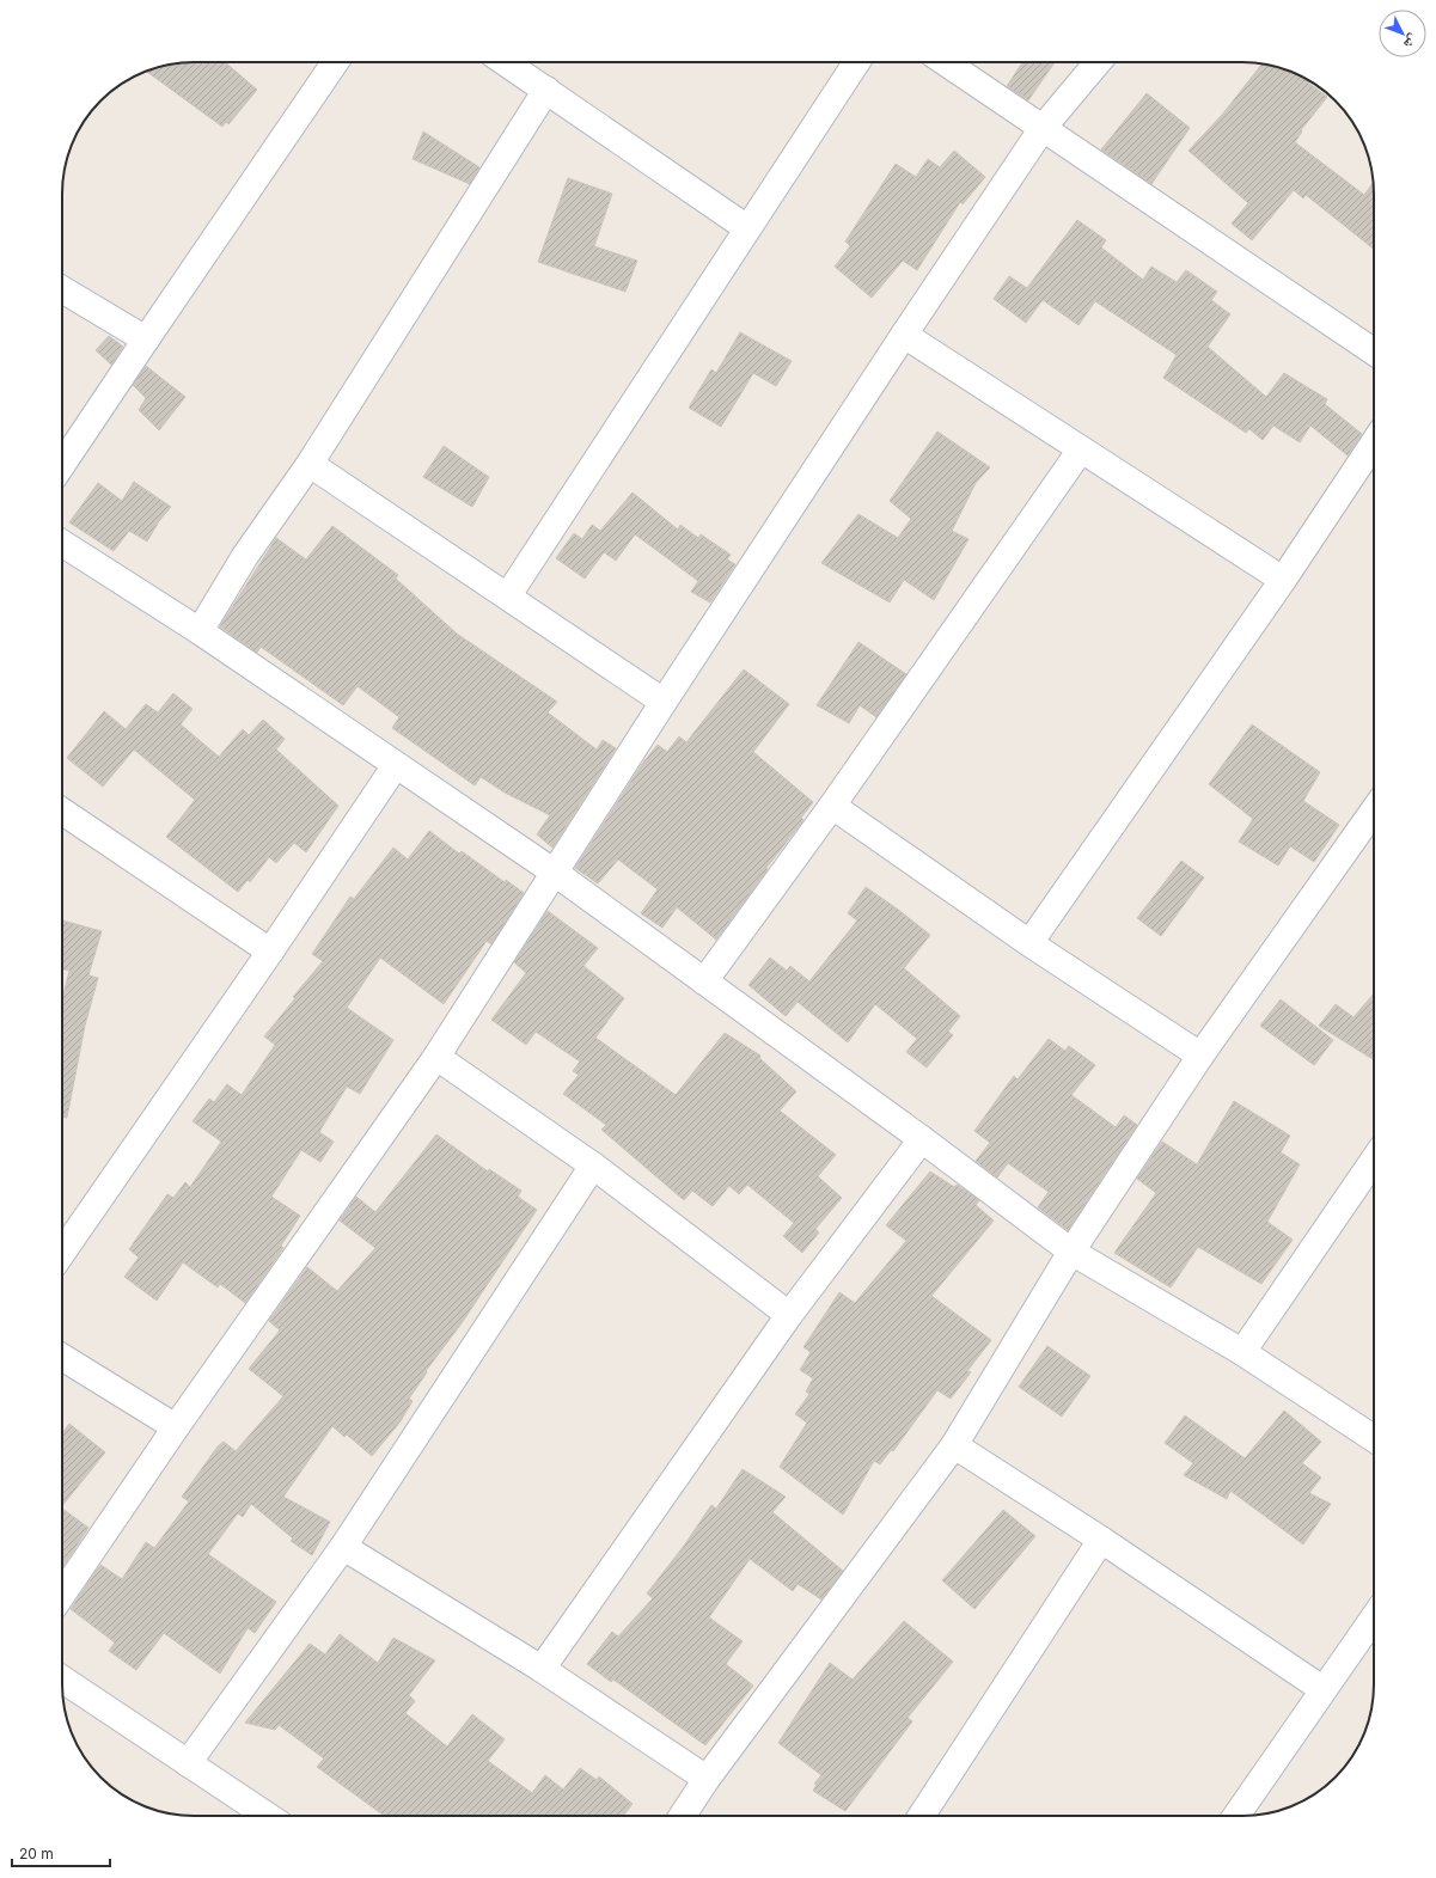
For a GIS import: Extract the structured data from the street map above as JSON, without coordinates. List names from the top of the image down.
{
  "scale_bar": "20 m",
  "north": "bottom right"
}
